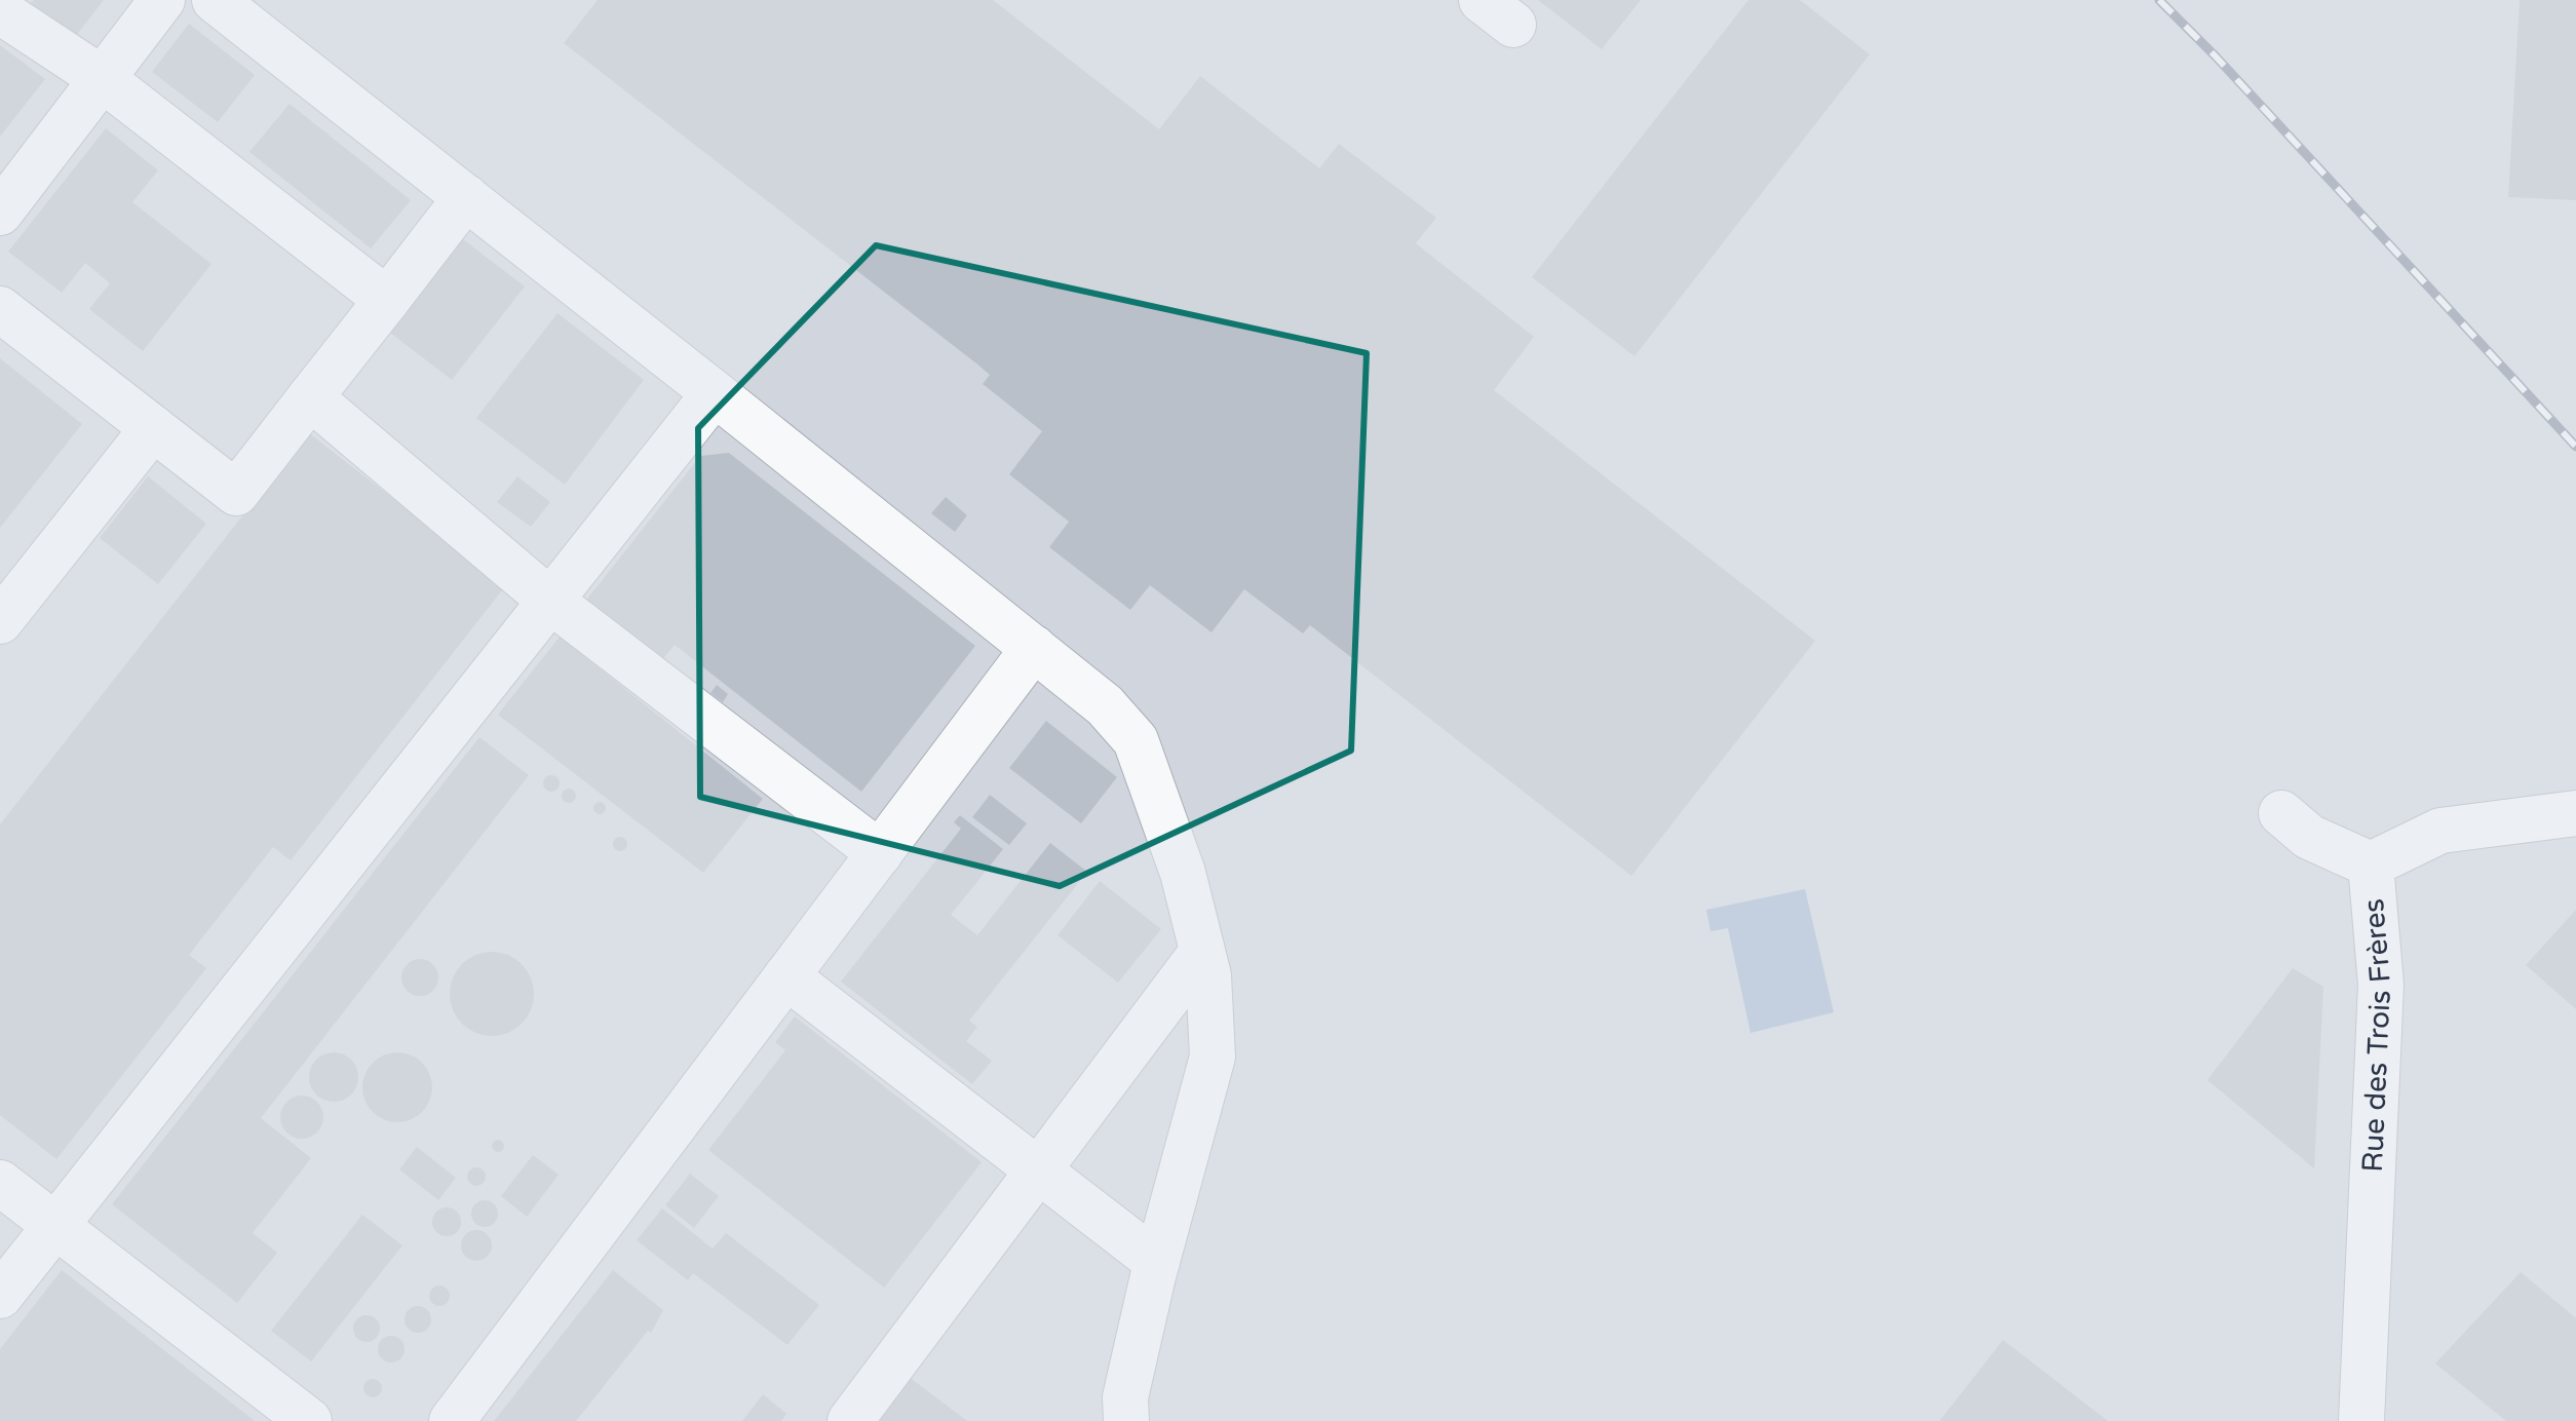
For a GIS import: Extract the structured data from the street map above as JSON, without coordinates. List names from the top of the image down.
{
  "streets": {
    "lane": ["Rue des Trois Frères"]
  }
}
